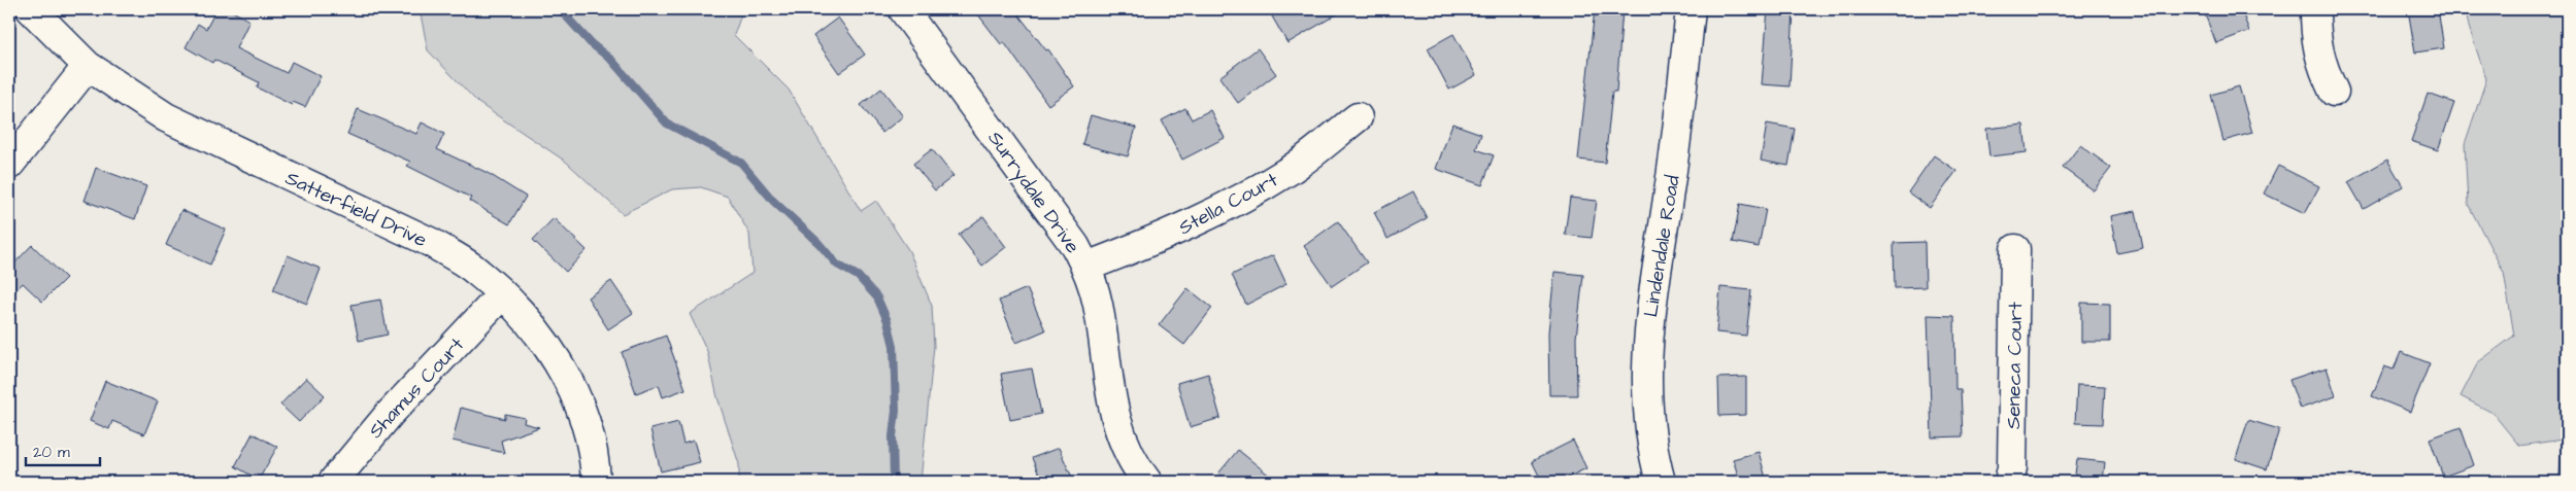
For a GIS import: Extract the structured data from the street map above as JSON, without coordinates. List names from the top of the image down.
{
  "streets": {
    "street": [
      "Surrydale Drive",
      "Stella Court",
      "Satterfield Drive",
      "Lindendale Road",
      "Seneca Court",
      "Shamus Court"
    ]
  },
  "crossings": [
    ["Surrydale Drive", "Stella Court"],
    ["Satterfield Drive", "Shamus Court"]
  ],
  "scale_bar": "20 m"
}
